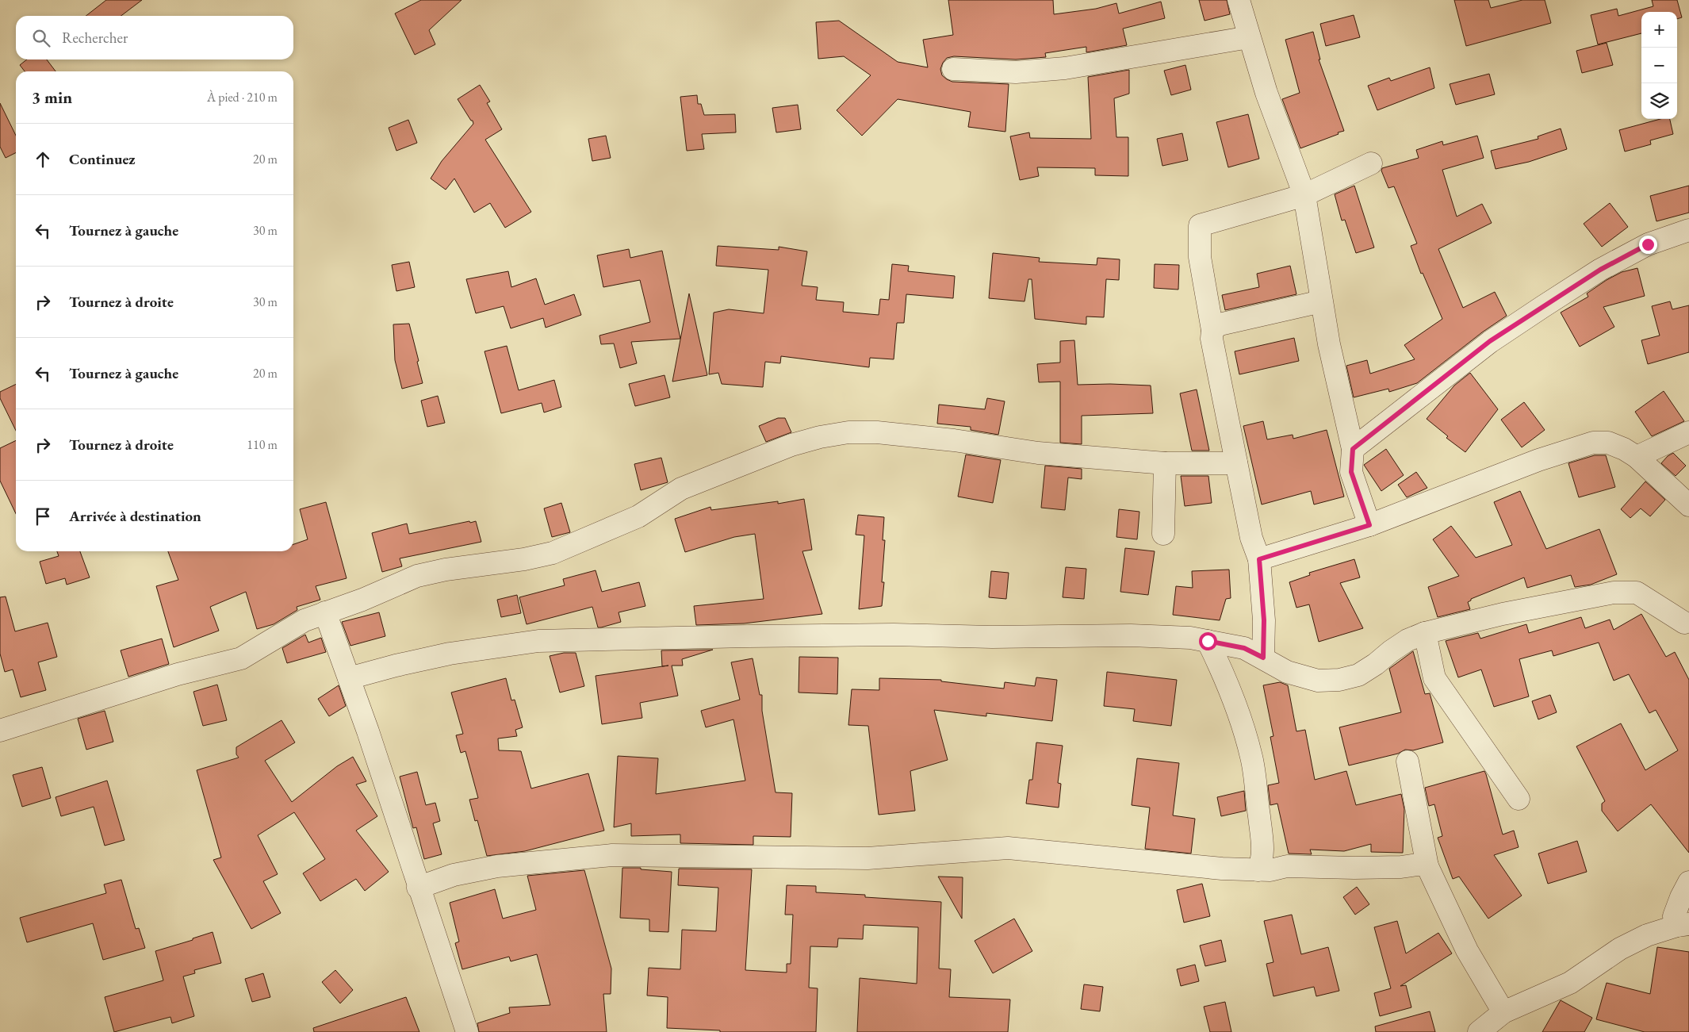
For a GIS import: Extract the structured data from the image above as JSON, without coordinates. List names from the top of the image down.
{
  "page": {
    "map_buttons": ["+", "−"],
    "search": "Rechercher",
    "heading": ["3 min", "À pied · 210 m"],
    "list": [
      ["Continuez", "20 m"],
      ["Tournez à gauche", "30 m"],
      ["Tournez à droite", "30 m"],
      ["Tournez à gauche", "20 m"],
      ["Tournez à droite", "110 m"],
      "Arrivée à destination"
    ]
  }
}
